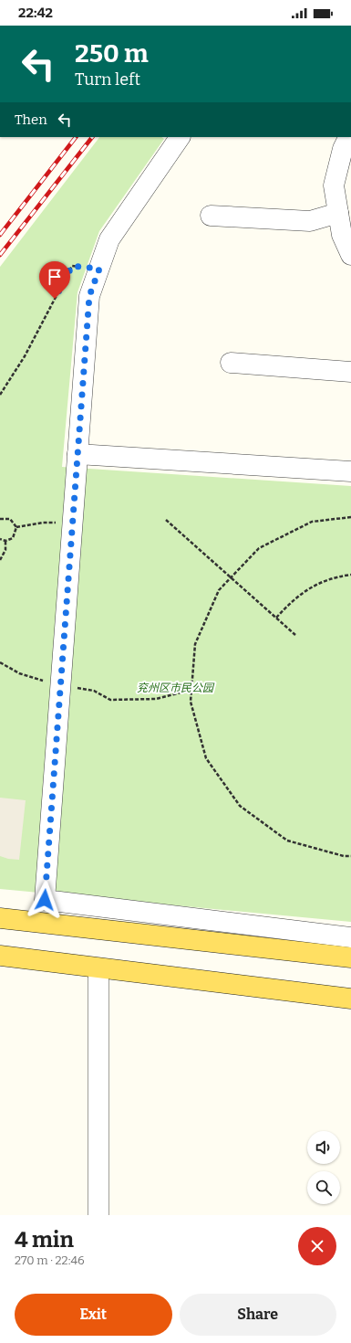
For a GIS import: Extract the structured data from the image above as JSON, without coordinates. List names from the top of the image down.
{
  "parks": ["兖州区市民公园"],
  "page": {
    "status": "22:42",
    "turn": ["250 m", "Turn left"],
    "then": "Then",
    "heading": ["4 min", "270 m · 22:46"],
    "buttons": ["Exit", "Share"]
  }
}
